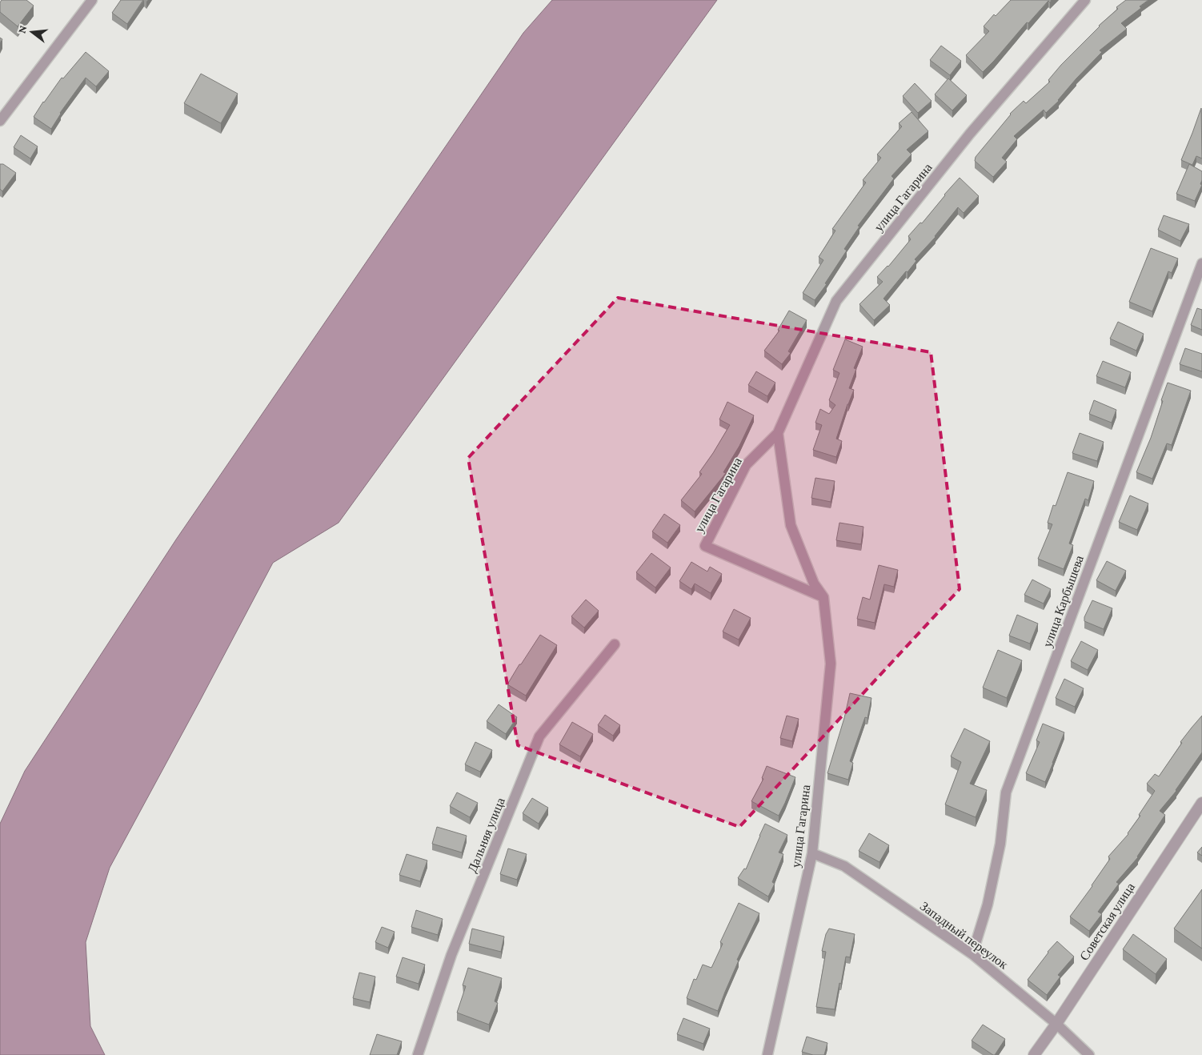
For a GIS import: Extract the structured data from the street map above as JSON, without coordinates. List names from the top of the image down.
{
  "streets": {
    "street": [
      "улица Гагарина",
      "улица Карбышева",
      "Дальняя улица",
      "Советская улица",
      "Западный переулок"
    ]
  },
  "crossings": [
    ["улица Гагарина", "Западный переулок"],
    ["улица Карбышева", "Западный переулок"],
    ["Советская улица", "Западный переулок"]
  ],
  "north": "left"
}
